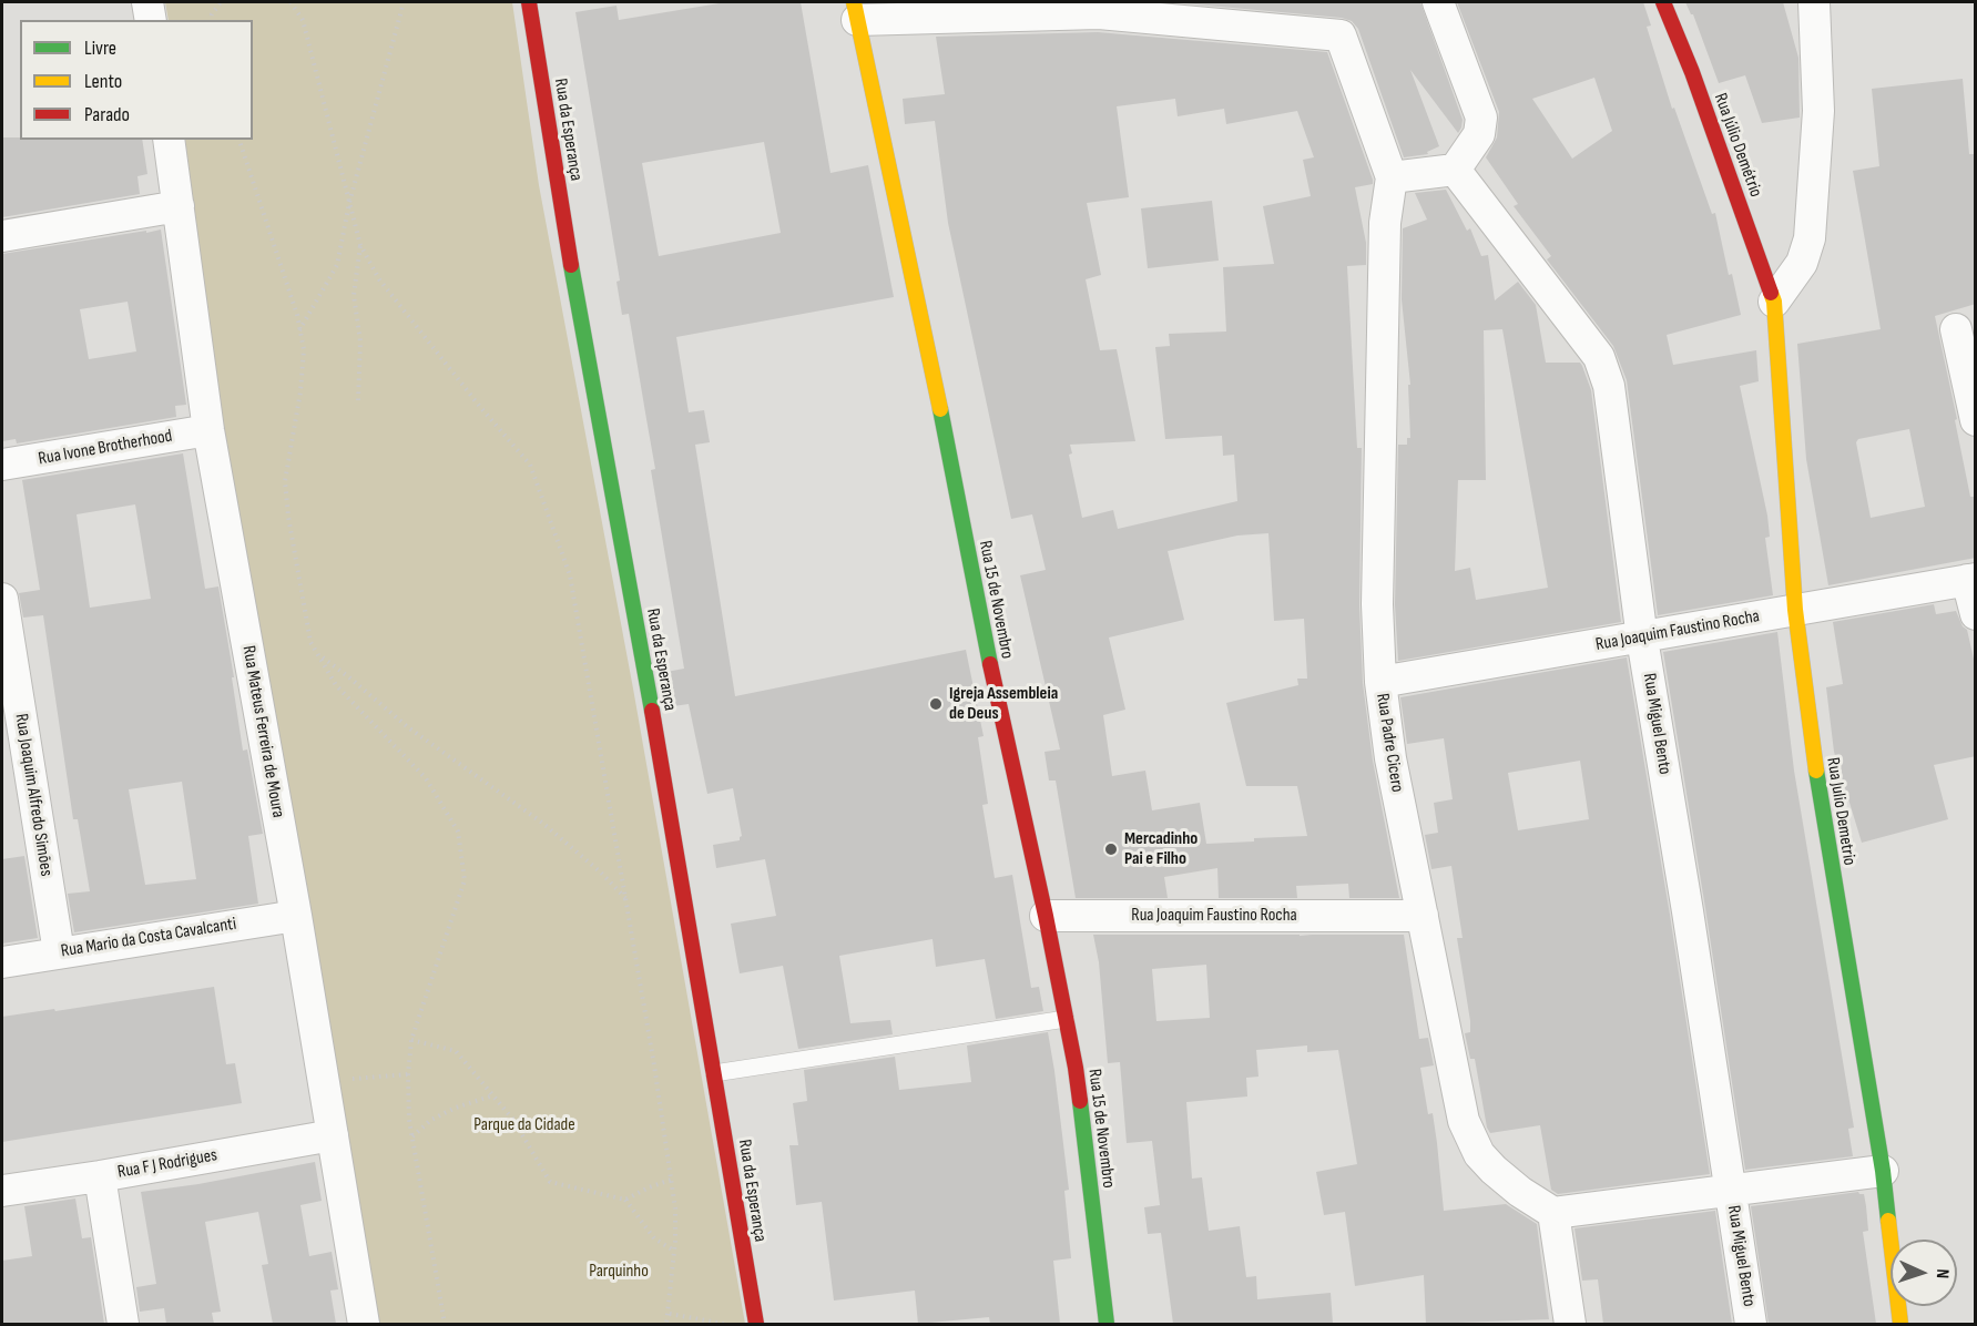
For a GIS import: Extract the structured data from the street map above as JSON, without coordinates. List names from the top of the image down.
{
  "streets": {
    "street": [
      "Rua da Esperança",
      "Rua Júlio Demétrio",
      "Rua Ivone Brotherhood",
      "Rua 15 de Novembro",
      "Rua Joaquim Faustino Rocha",
      "Rua Miguel Bento",
      "Rua Mateus Ferreira de Moura",
      "Rua Padre Cicero",
      "Rua Joaquim Alfredo Simões",
      "Rua Julio Demetrio",
      "Rua Mario da Costa Cavalcanti",
      "Rua F J Rodrigues"
    ]
  },
  "crossings": [
    ["Rua Júlio Demétrio", "Rua Julio Demetrio"],
    ["Rua Ivone Brotherhood", "Rua Mateus Ferreira de Moura"],
    ["Rua 15 de Novembro", "Rua Joaquim Faustino Rocha"],
    ["Rua Joaquim Faustino Rocha", "Rua Miguel Bento"],
    ["Rua Joaquim Faustino Rocha", "Rua Padre Cicero"],
    ["Rua Joaquim Faustino Rocha", "Rua Julio Demetrio"],
    ["Rua Mateus Ferreira de Moura", "Rua Mario da Costa Cavalcanti"],
    ["Rua Mateus Ferreira de Moura", "Rua F J Rodrigues"],
    ["Rua Joaquim Alfredo Simões", "Rua Mario da Costa Cavalcanti"]
  ],
  "parks": ["Parque da Cidade", "Parquinho"],
  "places": ["Igreja Assembleia de Deus", "Mercadinho Pai e Filho"],
  "legend": ["Livre", "Lento", "Parado"],
  "north": "right"
}
